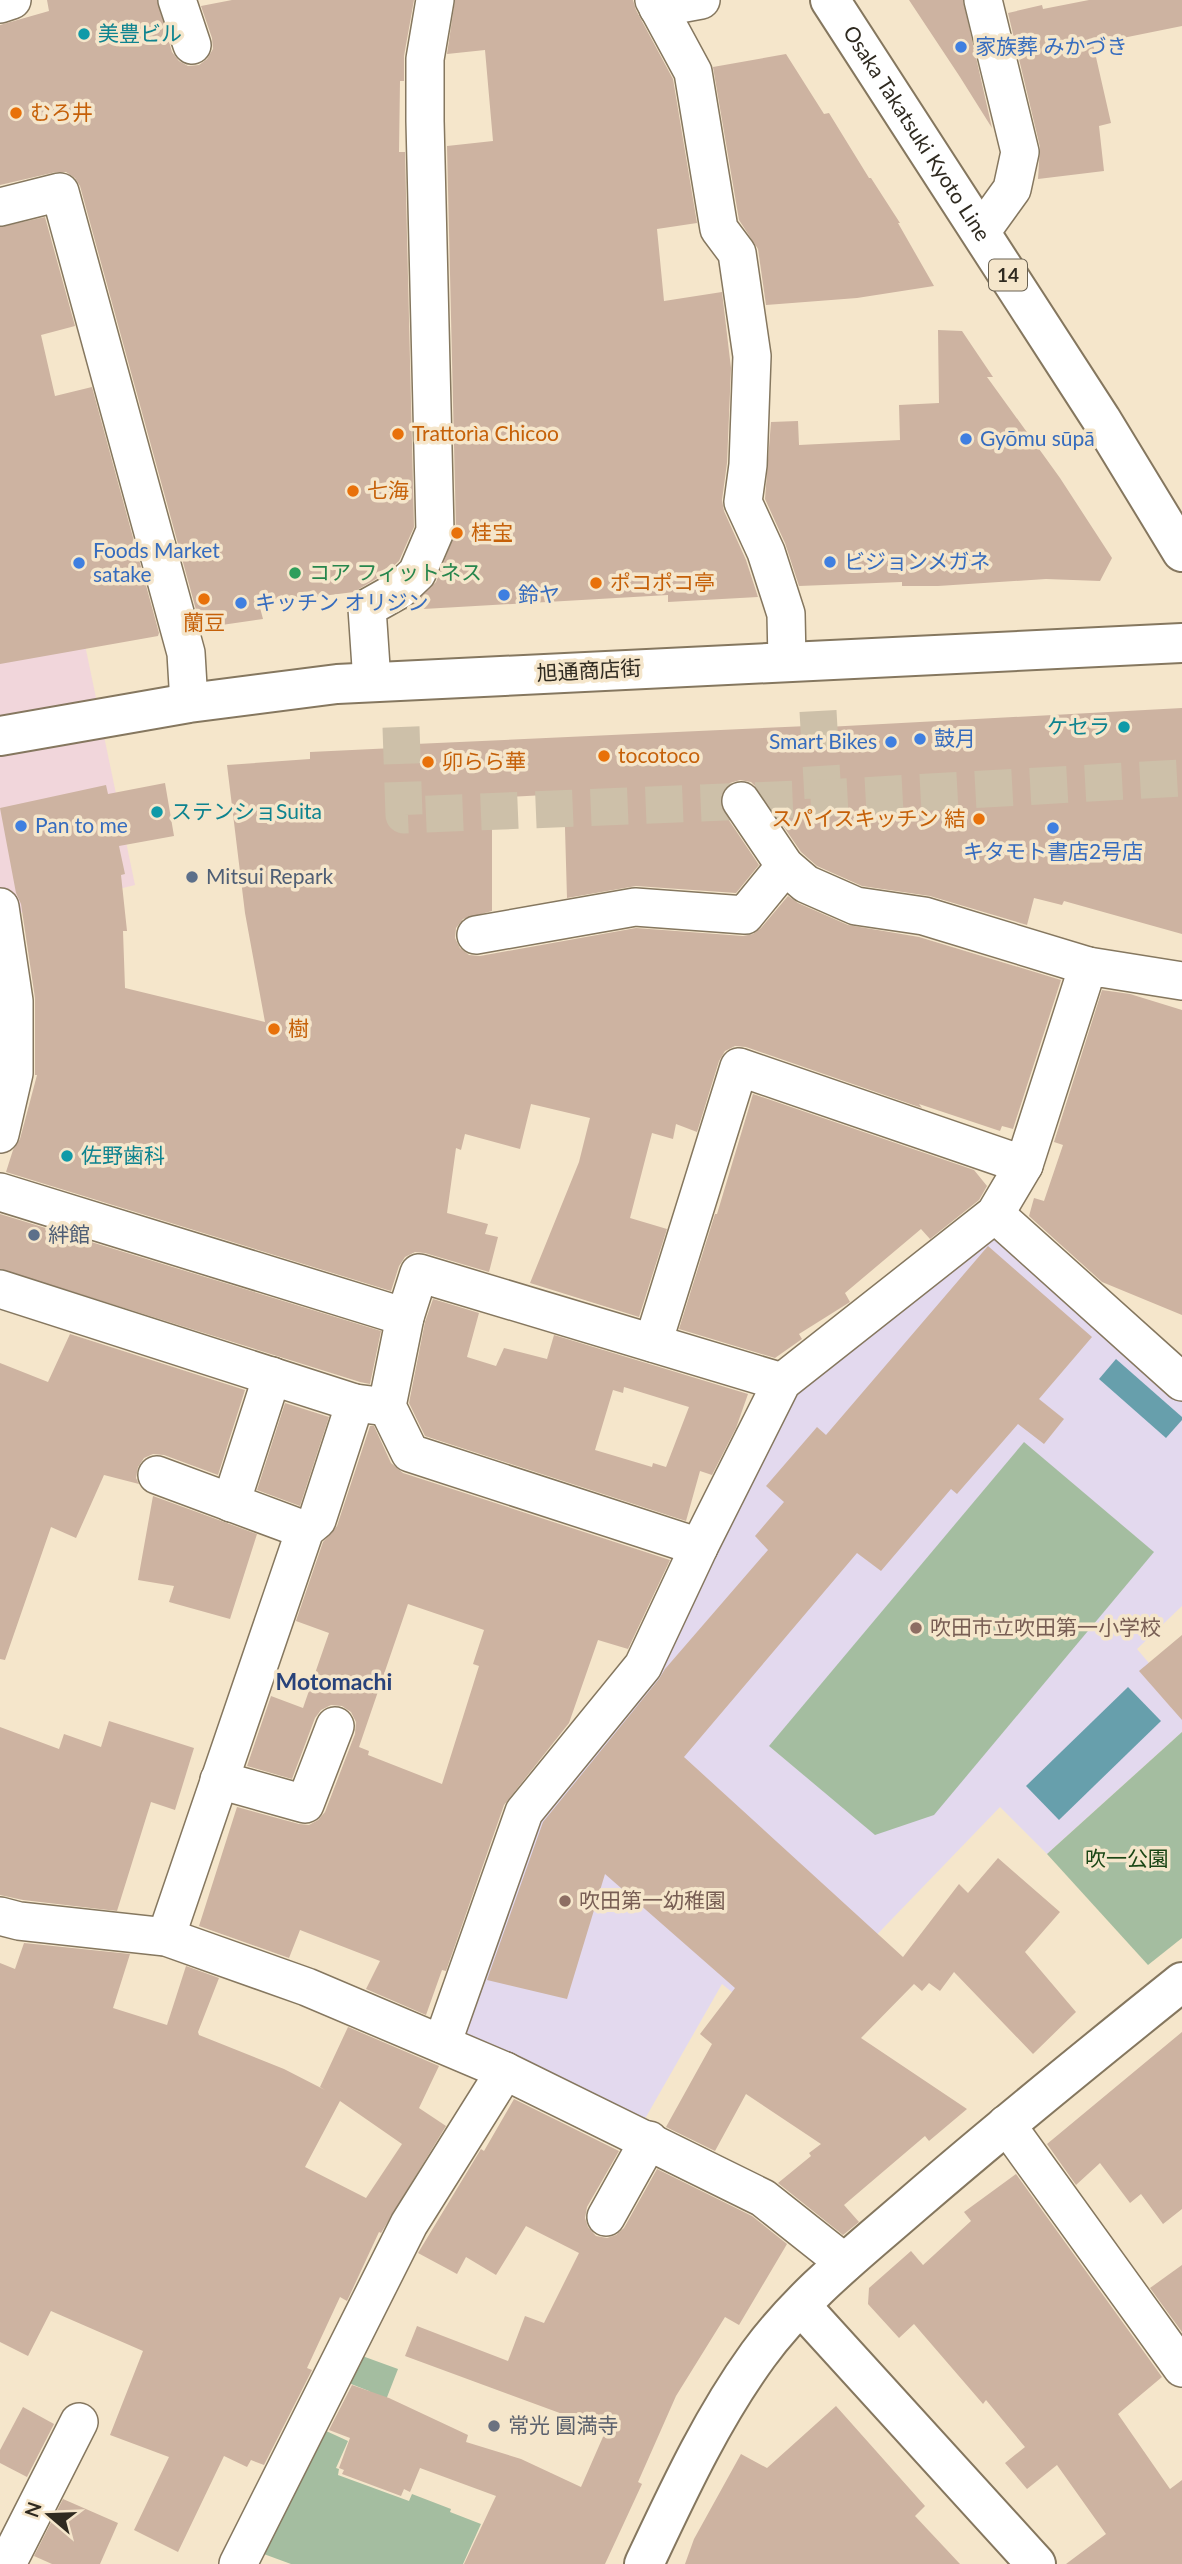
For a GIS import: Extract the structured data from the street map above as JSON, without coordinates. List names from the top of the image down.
{
  "streets": {
    "street": ["Osaka Takatsuki Kyoto Line", "14", "旭通商店街"]
  },
  "districts": ["Motomachi"],
  "parks": ["吹一公園"],
  "places": [
    "美豊ビル",
    "家族葬 みかづき",
    "むろ井",
    "Trattorìa Chicoo",
    "Gyōmu sūpā",
    "七海",
    "桂宝",
    "ビジョンメガネ",
    "Foods Market satake",
    "コア フィットネス",
    "ポコポコ亭",
    "鈴ヤ",
    "蘭豆",
    "キッチン オリジン",
    "ケセラ",
    "鼓月",
    "Smart Bikes",
    "tocotoco",
    "卯らら華",
    "ステンショSuita",
    "スパイスキッチン 結",
    "Pan to me",
    "キタモト書店2号店",
    "Mitsui Repark",
    "樹",
    "佐野歯科",
    "絆館",
    "吹田市立吹田第一小学校",
    "吹田第一幼稚園",
    "常光 圓満寺"
  ],
  "north": "left"
}
